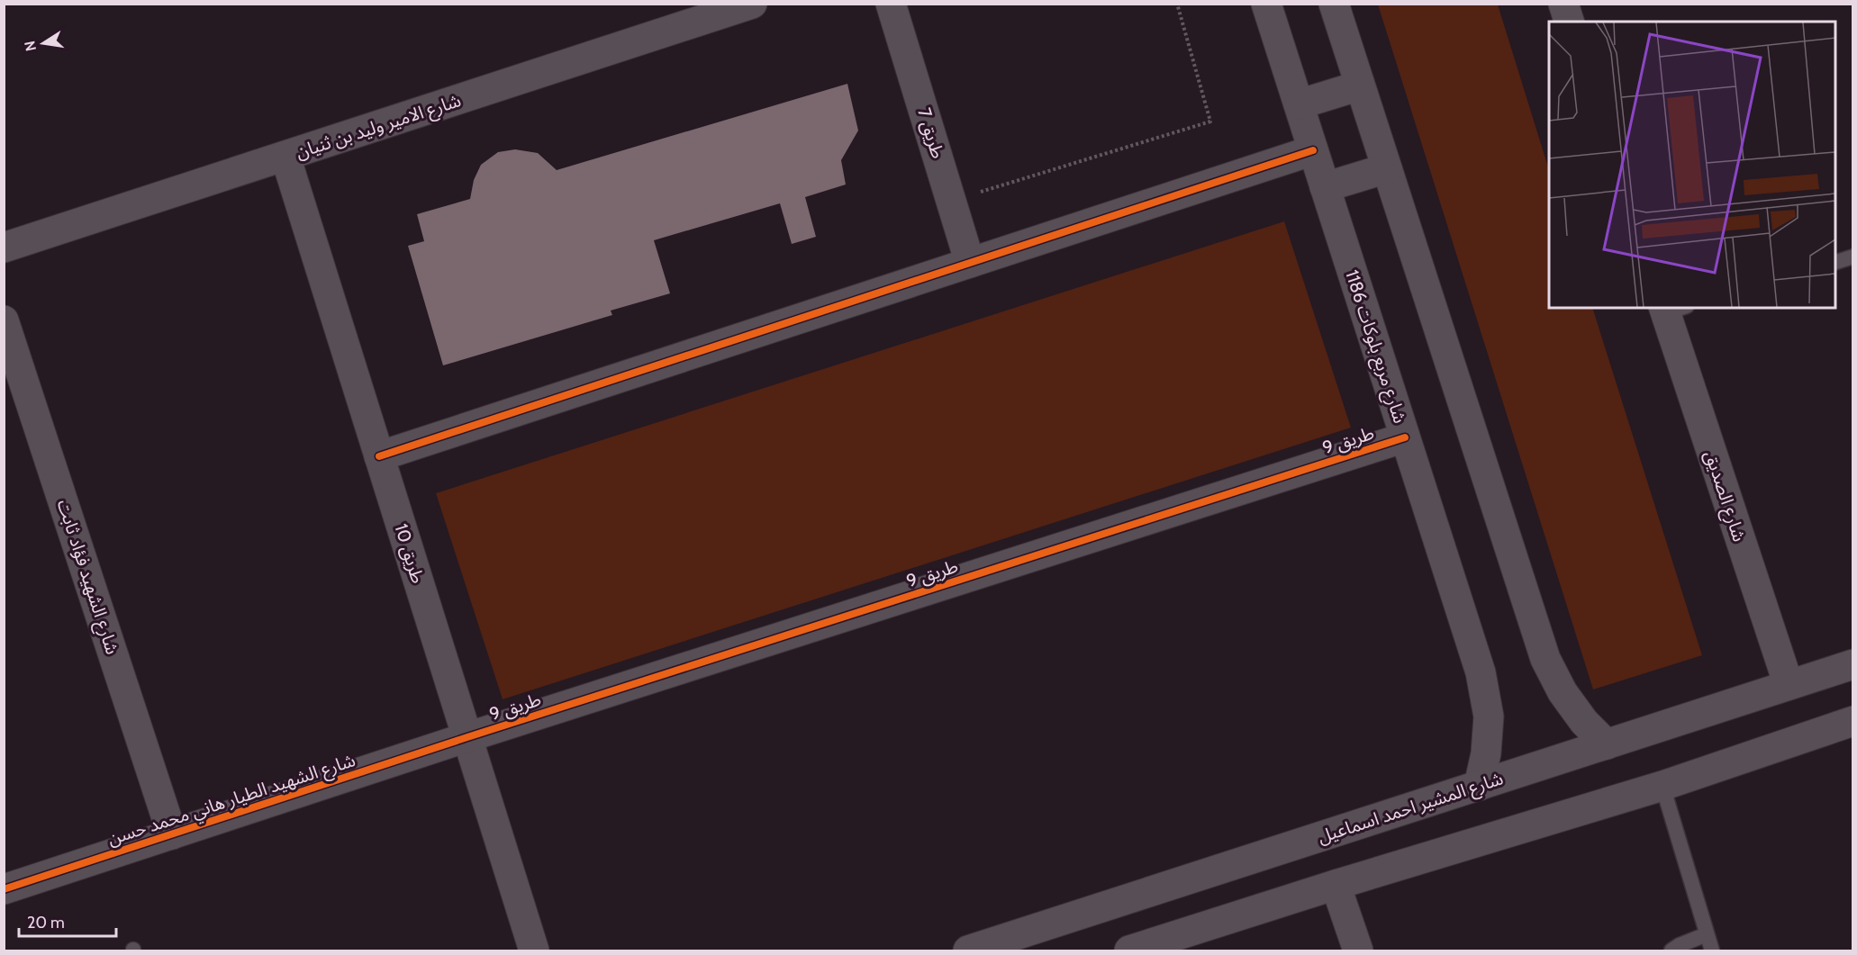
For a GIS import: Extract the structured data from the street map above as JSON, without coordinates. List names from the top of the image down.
{
  "streets": {
    "street": [
      "شارع الامير وليد بن ثنيان",
      "طريق 7",
      "شارع مربع بلوكات 1186",
      "طريق 9",
      "شارع الصديق",
      "طريق 10",
      "شارع الشهيد فؤاد ثابت",
      "شارع الشهيد الطيار هاني محمد حسن",
      "شارع المشير احمد اسماعيل"
    ]
  },
  "crossings": [
    ["شارع الامير وليد بن ثنيان", "طريق 10"],
    ["شارع مربع بلوكات 1186", "طريق 9"],
    ["شارع مربع بلوكات 1186", "شارع المشير احمد اسماعيل"],
    ["طريق 9", "طريق 10"],
    ["طريق 9", "شارع الشهيد الطيار هاني محمد حسن"],
    ["شارع الصديق", "شارع المشير احمد اسماعيل"],
    ["طريق 10", "شارع الشهيد الطيار هاني محمد حسن"],
    ["شارع الشهيد فؤاد ثابت", "شارع الشهيد الطيار هاني محمد حسن"]
  ],
  "scale_bar": "20 m",
  "north": "left"
}
